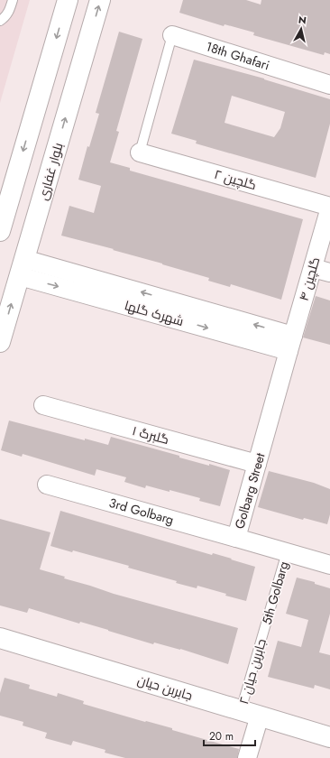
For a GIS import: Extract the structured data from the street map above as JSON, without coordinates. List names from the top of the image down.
{
  "streets": {
    "main road": ["بلوار غفاری", "جابربن حیان"],
    "street": [
      "18th Ghafari",
      "گلچین ۲",
      "گلچین ۴",
      "شهرک گلها",
      "گلبرگ ۱",
      "Golbarg Street",
      "3rd Golbarg"
    ],
    "lane": ["5th Golbarg", "جابربن حیان ۲"]
  },
  "crossings": [
    ["بلوار غفاری", "شهرک گلها"],
    ["گلچین ۲", "گلچین ۴"],
    ["گلچین ۴", "شهرک گلها"],
    ["گلچین ۴", "Golbarg Street"],
    ["شهرک گلها", "Golbarg Street"],
    ["گلبرگ ۱", "Golbarg Street"],
    ["Golbarg Street", "3rd Golbarg"],
    ["Golbarg Street", "5th Golbarg"],
    ["5th Golbarg", "جابربن حیان ۲"],
    ["جابربن حیان ۲", "جابربن حیان"]
  ],
  "scale_bar": "20 m",
  "north": "top"
}
